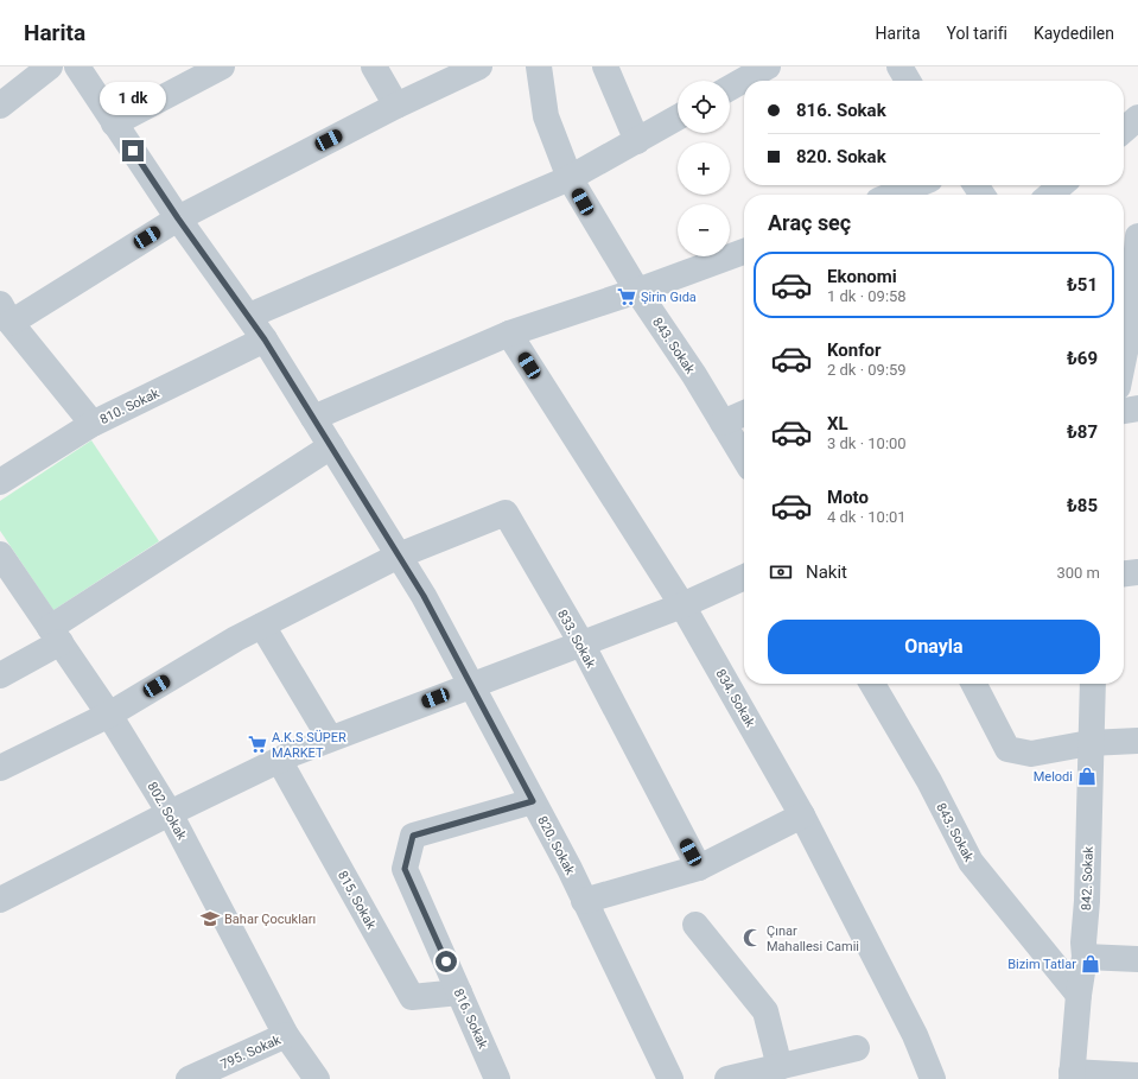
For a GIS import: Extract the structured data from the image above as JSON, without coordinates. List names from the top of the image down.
{
  "streets": {
    "street": [
      "843. Sokak",
      "810. Sokak",
      "833. Sokak",
      "834. Sokak",
      "802. Sokak",
      "820. Sokak",
      "842. Sokak",
      "815. Sokak",
      "816. Sokak",
      "795. Sokak"
    ]
  },
  "crossings": [
    ["843. Sokak", "842. Sokak"],
    ["810. Sokak", "820. Sokak"],
    ["833. Sokak", "820. Sokak"],
    ["802. Sokak", "795. Sokak"],
    ["820. Sokak", "816. Sokak"],
    ["815. Sokak", "816. Sokak"]
  ],
  "places": {
    "supermarket": ["Şirin Gıda", "A.K.S SÜPER MARKET"],
    "shop": ["Melodi", "Bizim Tatlar"],
    "school or university": ["Bahar Çocukları"],
    "mosque": ["Çınar Mahallesi Camii"]
  },
  "page": {
    "header": "Harita",
    "nav": ["Harita", "Yol tarifi", "Kaydedilen"],
    "map_buttons": ["+", "−"],
    "banner": ["816. Sokak", "820. Sokak"],
    "bubble": "1 dk",
    "heading": "Araç seç",
    "list": [
      {
        "name": "Ekonomi",
        "note": "1 dk · 09:58",
        "value": "₺51"
      },
      {
        "name": "Konfor",
        "note": "2 dk · 09:59",
        "value": "₺69"
      },
      {
        "name": "XL",
        "note": "3 dk · 10:00",
        "value": "₺87"
      },
      {
        "name": "Moto",
        "note": "4 dk · 10:01",
        "value": "₺85"
      }
    ],
    "pay": ["Nakit", "300 m"],
    "buttons": "Onayla"
  }
}
